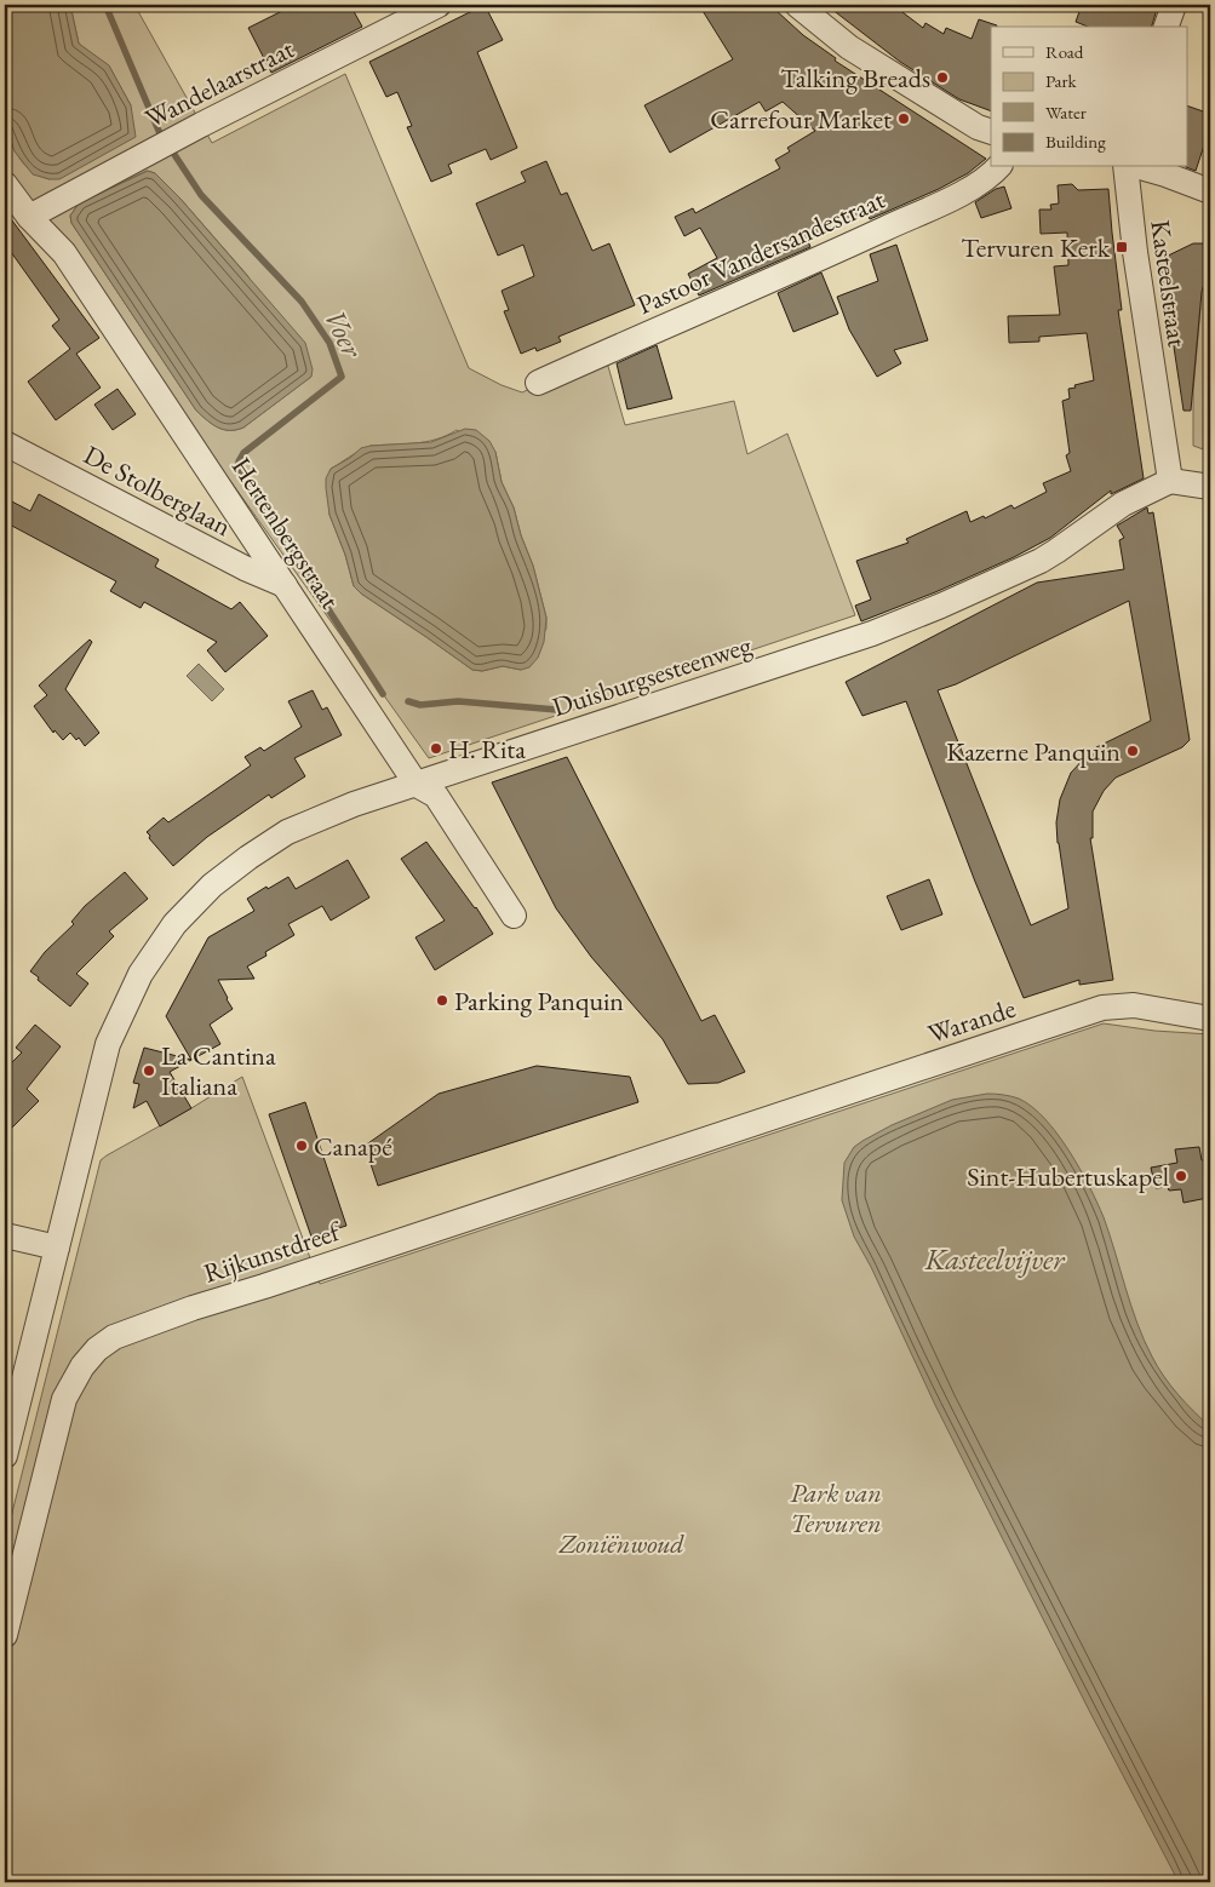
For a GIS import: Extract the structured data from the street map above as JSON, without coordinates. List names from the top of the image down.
{
  "streets": {
    "street": [
      "Wandelaarstraat",
      "Pastoor Vandersandestraat",
      "Kasteelstraat",
      "De Stolberglaan",
      "Hertenbergstraat",
      "Duisburgsesteenweg",
      "Warande",
      "Rijkunstdreef"
    ]
  },
  "crossings": [
    ["Wandelaarstraat", "Hertenbergstraat"],
    ["Kasteelstraat", "Duisburgsesteenweg"],
    ["De Stolberglaan", "Hertenbergstraat"],
    ["Hertenbergstraat", "Duisburgsesteenweg"],
    ["Warande", "Rijkunstdreef"]
  ],
  "water": ["Voer", "Kasteelvijver"],
  "parks": ["Park van Tervuren", "Zoniënwoud"],
  "places": {
    "other": [
      "Talking Breads",
      "Carrefour Market",
      "H. Rita",
      "Kazerne Panquin",
      "Parking Panquin",
      "La Cantina Italiana",
      "Canapé",
      "Sint-Hubertuskapel"
    ],
    "transit": ["Tervuren Kerk"]
  },
  "legend": [
    "Road",
    "Park",
    "Water",
    "Building"
  ]
}
